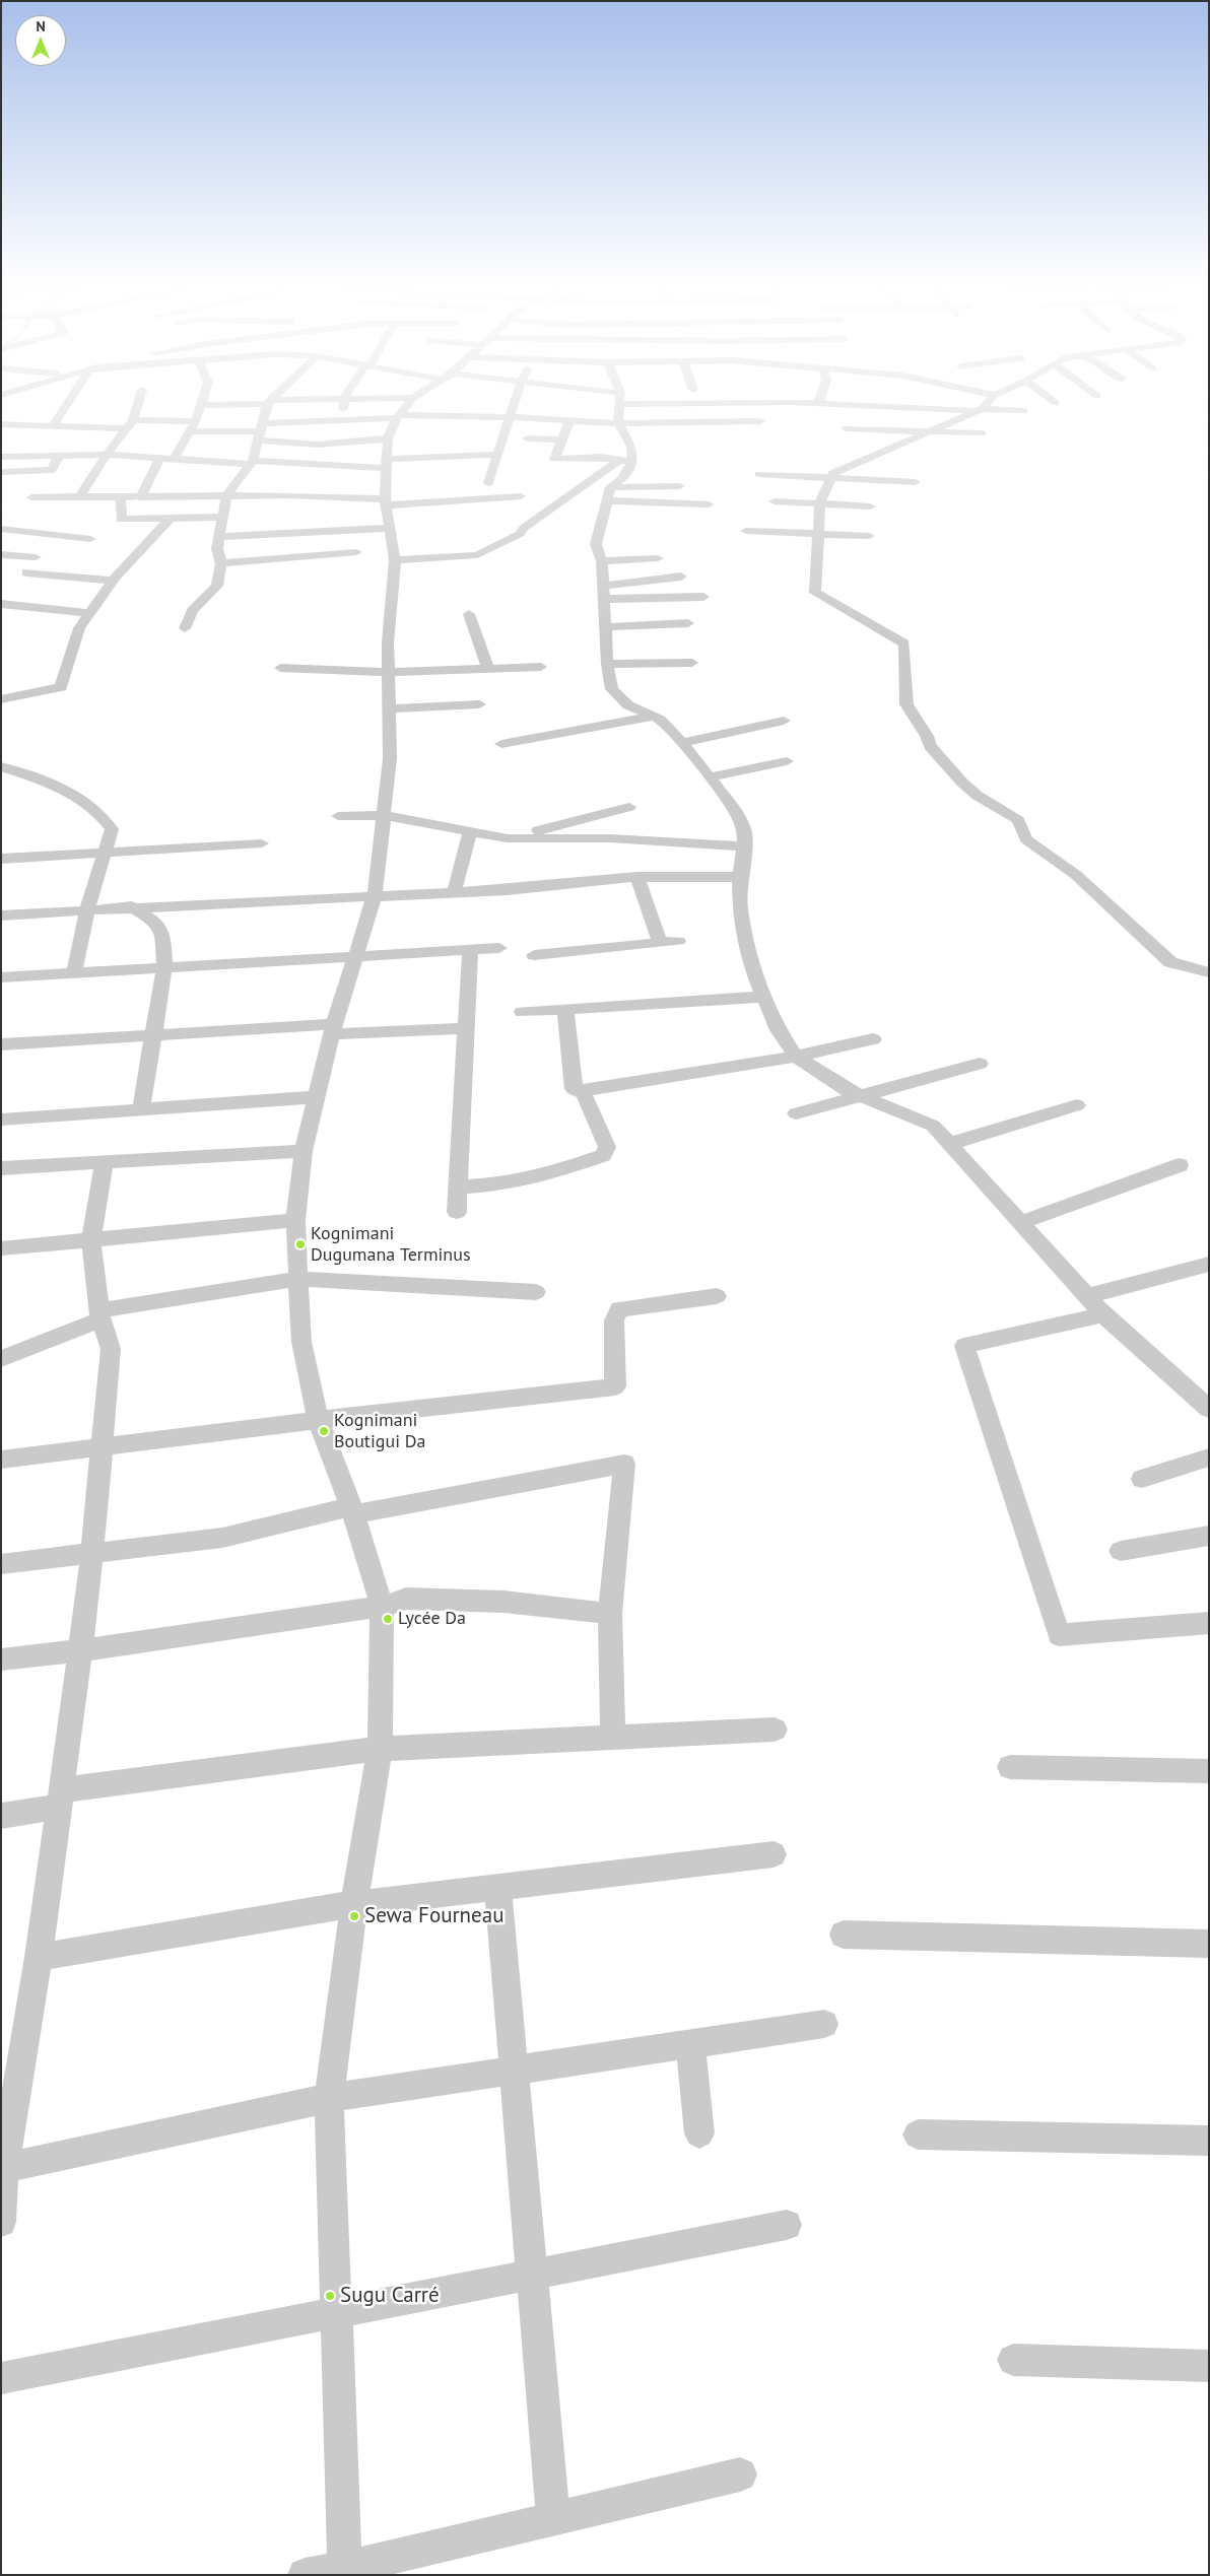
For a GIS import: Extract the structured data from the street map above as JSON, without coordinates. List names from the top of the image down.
{
  "places": [
    "Kognimani Dugumana Terminus",
    "Kognimani Boutigui Da",
    "Lycée Da",
    "Sewa Fourneau",
    "Sugu Carré"
  ],
  "north": "top"
}
